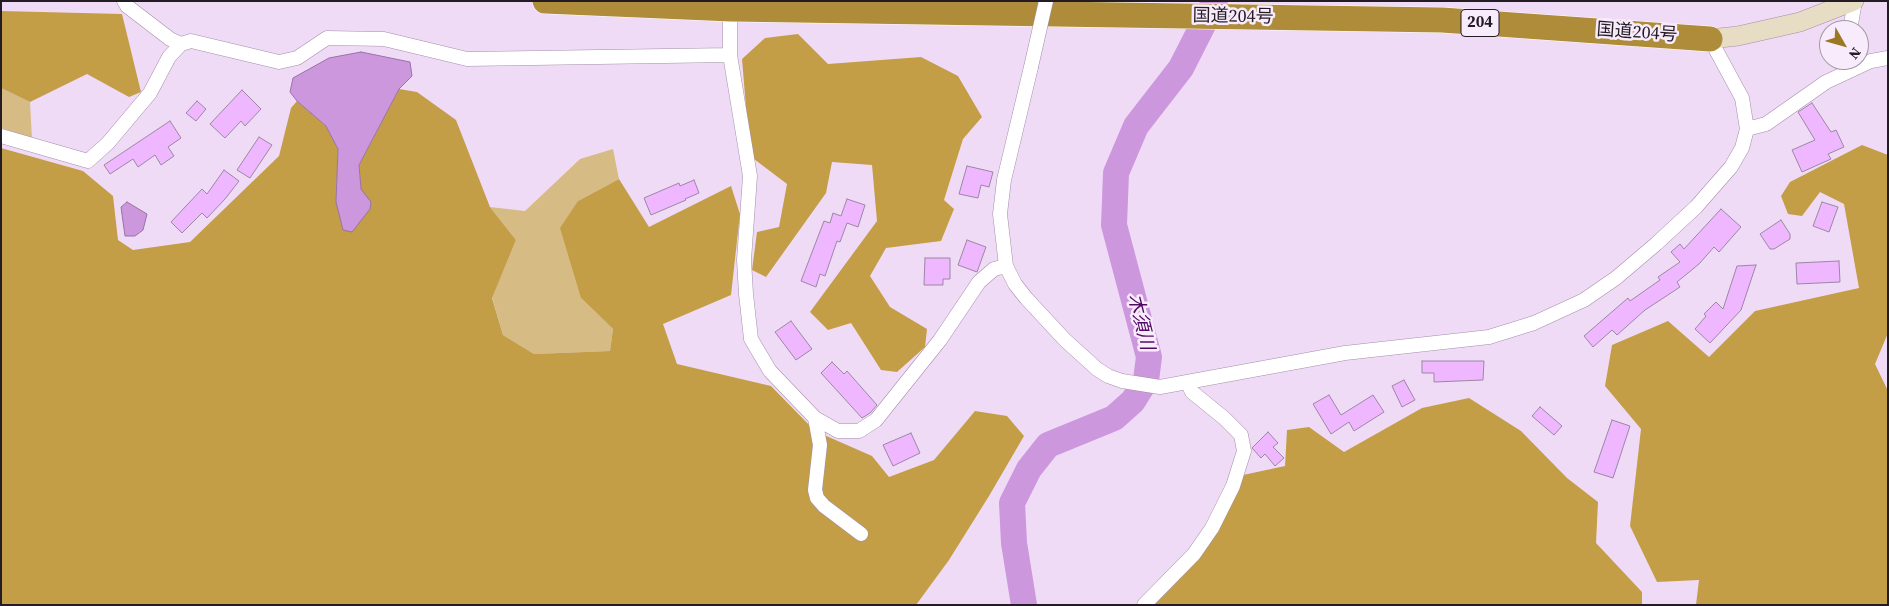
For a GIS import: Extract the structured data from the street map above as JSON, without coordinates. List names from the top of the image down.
{
  "streets": {
    "highway": ["国道204号", "204"]
  },
  "water": ["木須川"],
  "north": "bottom right"
}
